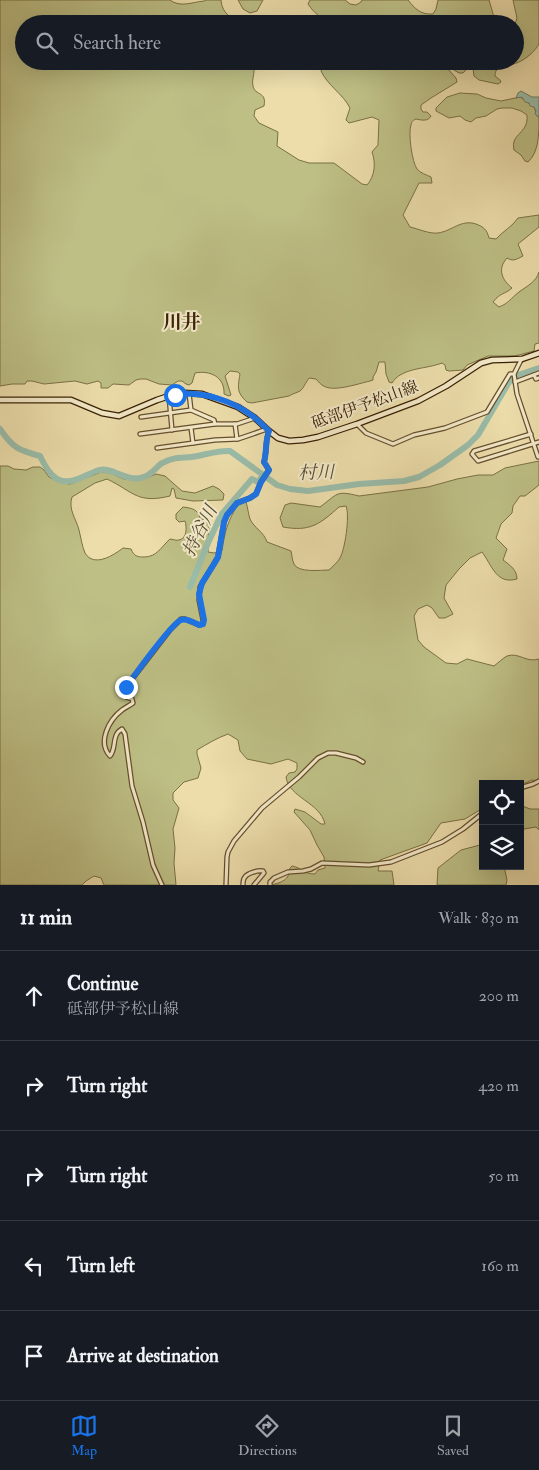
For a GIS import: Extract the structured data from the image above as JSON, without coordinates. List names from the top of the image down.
{
  "streets": {
    "main road": ["砥部伊予松山線"]
  },
  "districts": ["川井"],
  "water": ["村川", "持谷川"],
  "page": {
    "search": "Search here",
    "heading": ["11 min", "Walk · 830 m"],
    "list": [
      ["Continue", "砥部伊予松山線", "200 m"],
      ["Turn right", "420 m"],
      ["Turn right", "50 m"],
      ["Turn left", "160 m"],
      "Arrive at destination"
    ],
    "nav": ["Map", "Directions", "Saved"]
  }
}
